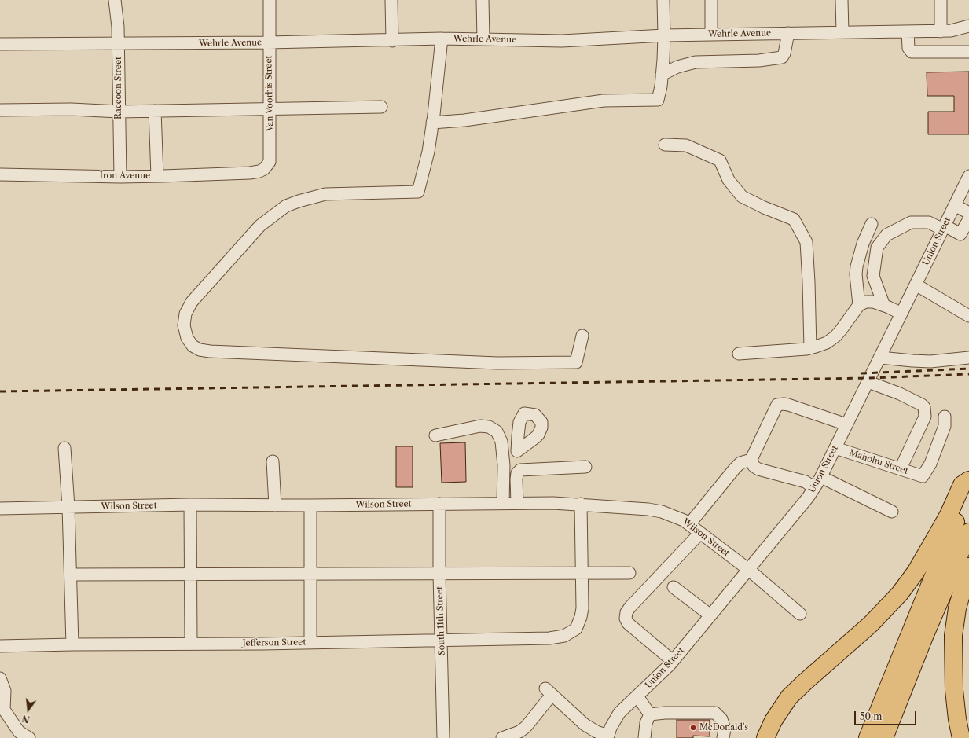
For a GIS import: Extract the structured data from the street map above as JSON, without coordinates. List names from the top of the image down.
{
  "streets": {
    "street": [
      "Wehrle Avenue",
      "Raccoon Street",
      "Van Voorhis Street",
      "Iron Avenue",
      "Union Street",
      "Maholm Street",
      "Wilson Street",
      "South 11th Street",
      "Jefferson Street"
    ]
  },
  "crossings": [
    ["Wehrle Avenue", "Raccoon Street"],
    ["Wehrle Avenue", "Van Voorhis Street"],
    ["Raccoon Street", "Iron Avenue"],
    ["Van Voorhis Street", "Iron Avenue"],
    ["Union Street", "Maholm Street"],
    ["Union Street", "Wilson Street"],
    ["Wilson Street", "South 11th Street"],
    ["Wilson Street", "Jefferson Street"],
    ["South 11th Street", "Jefferson Street"]
  ],
  "places": ["McDonald's"],
  "scale_bar": "50 m",
  "north": "bottom"
}
